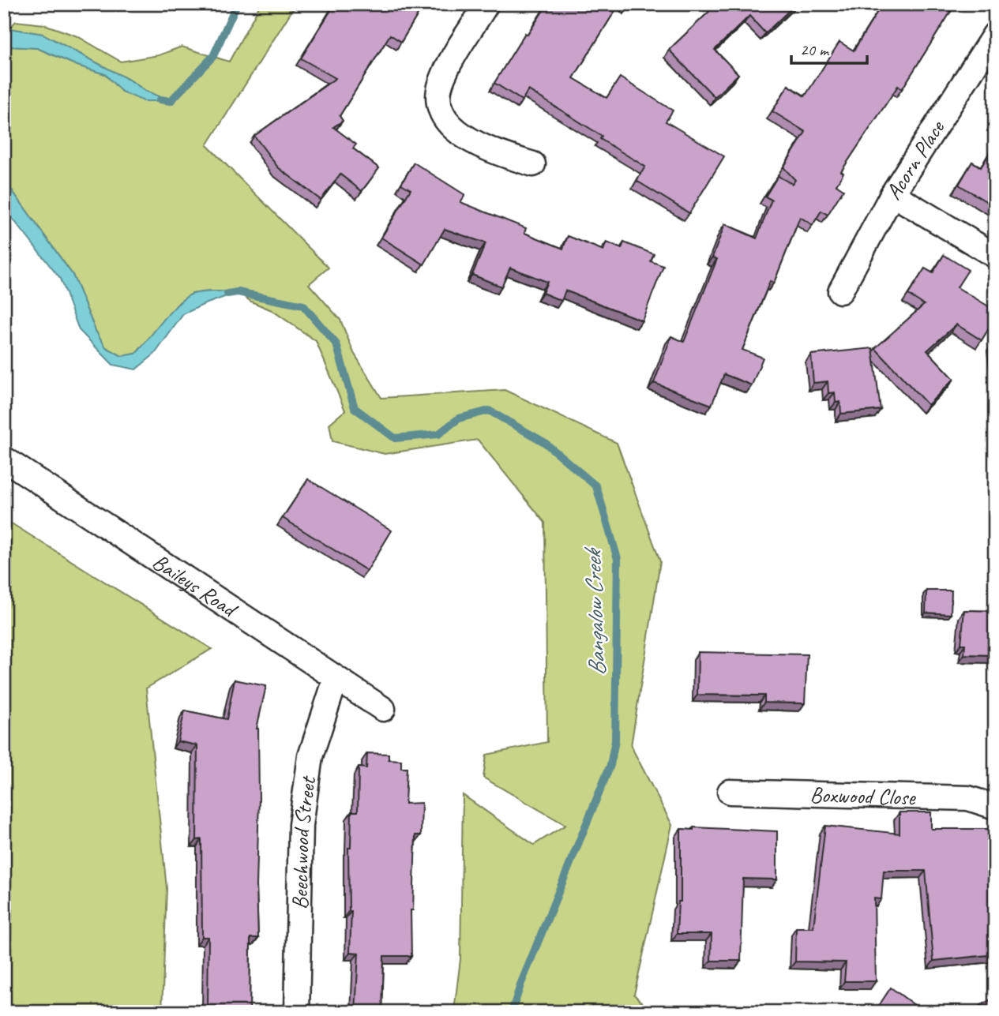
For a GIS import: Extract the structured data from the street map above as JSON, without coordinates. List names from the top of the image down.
{
  "streets": {
    "street": [
      "Acorn Place",
      "Baileys Road",
      "Boxwood Close",
      "Beechwood Street"
    ]
  },
  "crossings": [
    ["Baileys Road", "Beechwood Street"]
  ],
  "water": ["Bangalow Creek"],
  "scale_bar": "20 m"
}
